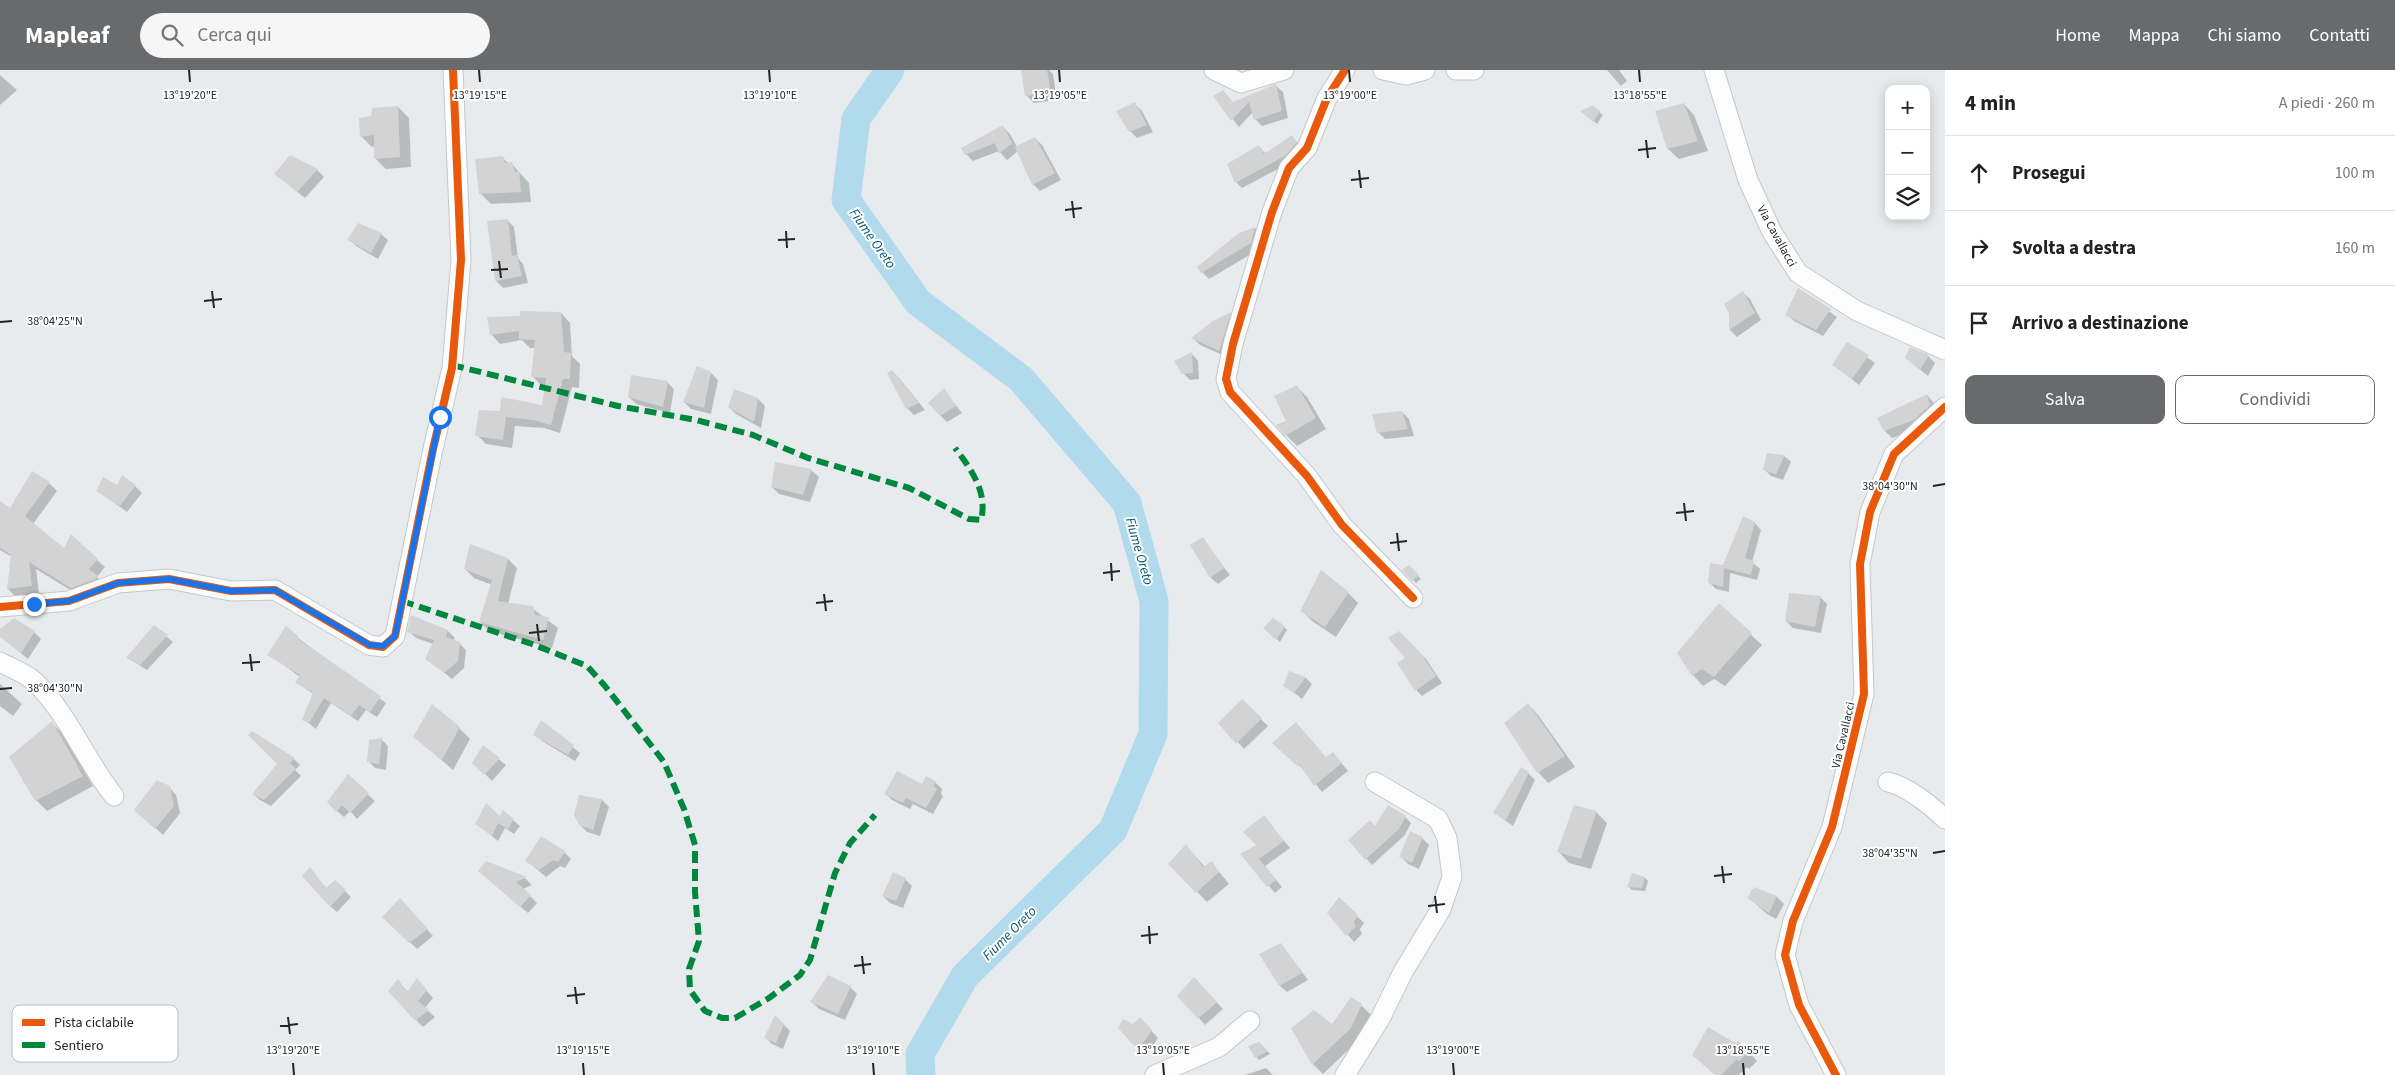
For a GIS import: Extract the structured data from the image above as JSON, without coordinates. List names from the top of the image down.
{
  "streets": {
    "street": ["Via Cavallacci"]
  },
  "water": ["Fiume Oreto"],
  "legend": ["Pista ciclabile", "Sentiero"],
  "page": {
    "header": "Mapleaf",
    "search": "Cerca qui",
    "nav": [
      "Home",
      "Mappa",
      "Chi siamo",
      "Contatti"
    ],
    "heading": ["4 min", "A piedi · 260 m"],
    "map_buttons": ["+", "−"],
    "list": [
      ["Prosegui", "100 m"],
      ["Svolta a destra", "160 m"],
      "Arrivo a destinazione"
    ],
    "buttons": ["Salva", "Condividi"]
  },
  "coordinates": [
    "13°19'20\"E",
    "13°19'15\"E",
    "13°19'10\"E",
    "13°19'05\"E",
    "13°19'00\"E",
    "13°18'55\"E",
    "38°04'25\"N",
    "38°04'30\"N",
    "38°04'35\"N"
  ]
}
